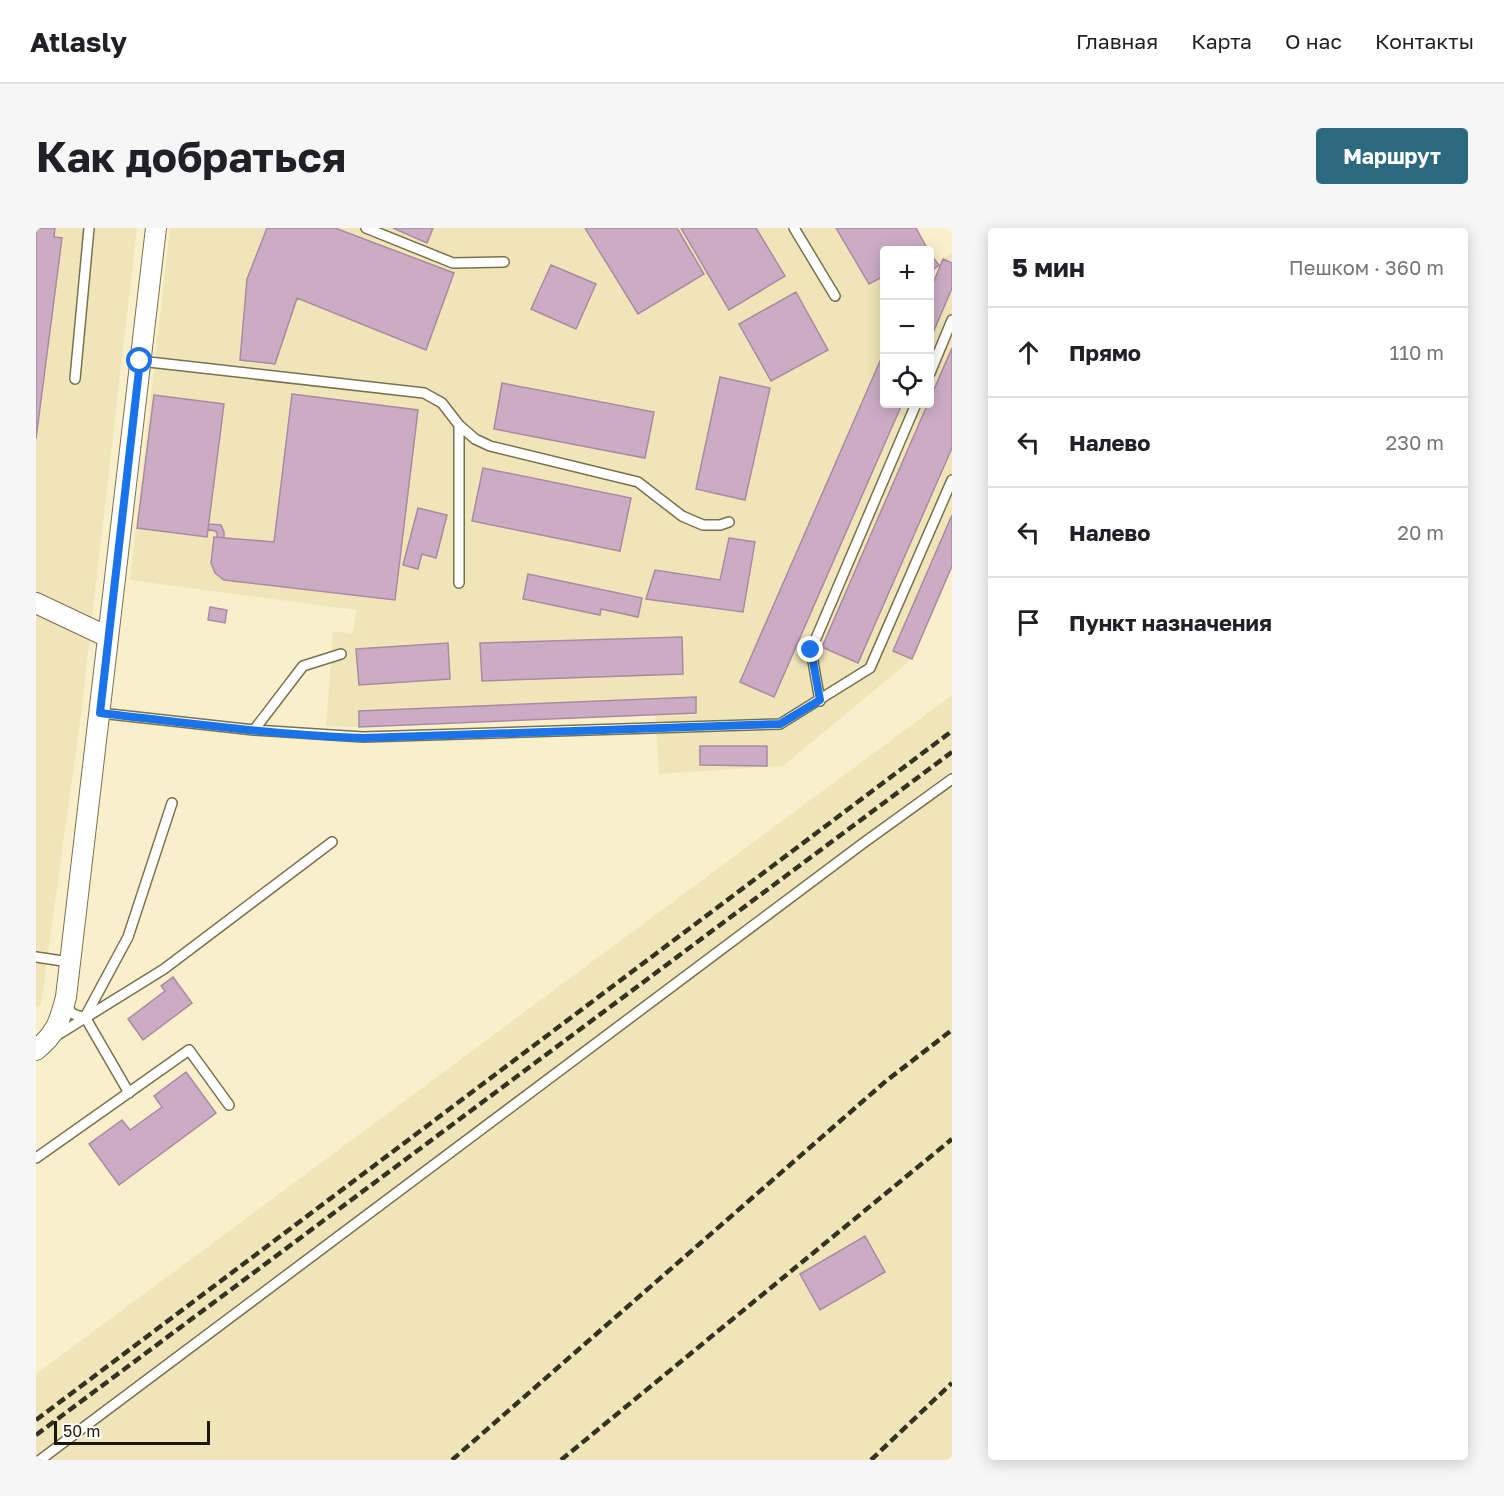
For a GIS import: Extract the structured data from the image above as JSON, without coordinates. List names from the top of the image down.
{
  "scale_bar": "50 m",
  "page": {
    "header": "Atlasly",
    "nav": [
      "Главная",
      "Карта",
      "О нас",
      "Контакты"
    ],
    "buttons": "Маршрут",
    "title": "Как добраться",
    "heading": ["5 мин", "Пешком · 360 m"],
    "map_buttons": ["+", "−"],
    "list": [
      ["Прямо", "110 m"],
      ["Налево", "230 m"],
      ["Налево", "20 m"],
      "Пункт назначения"
    ],
    "scale": "50 m"
  }
}
